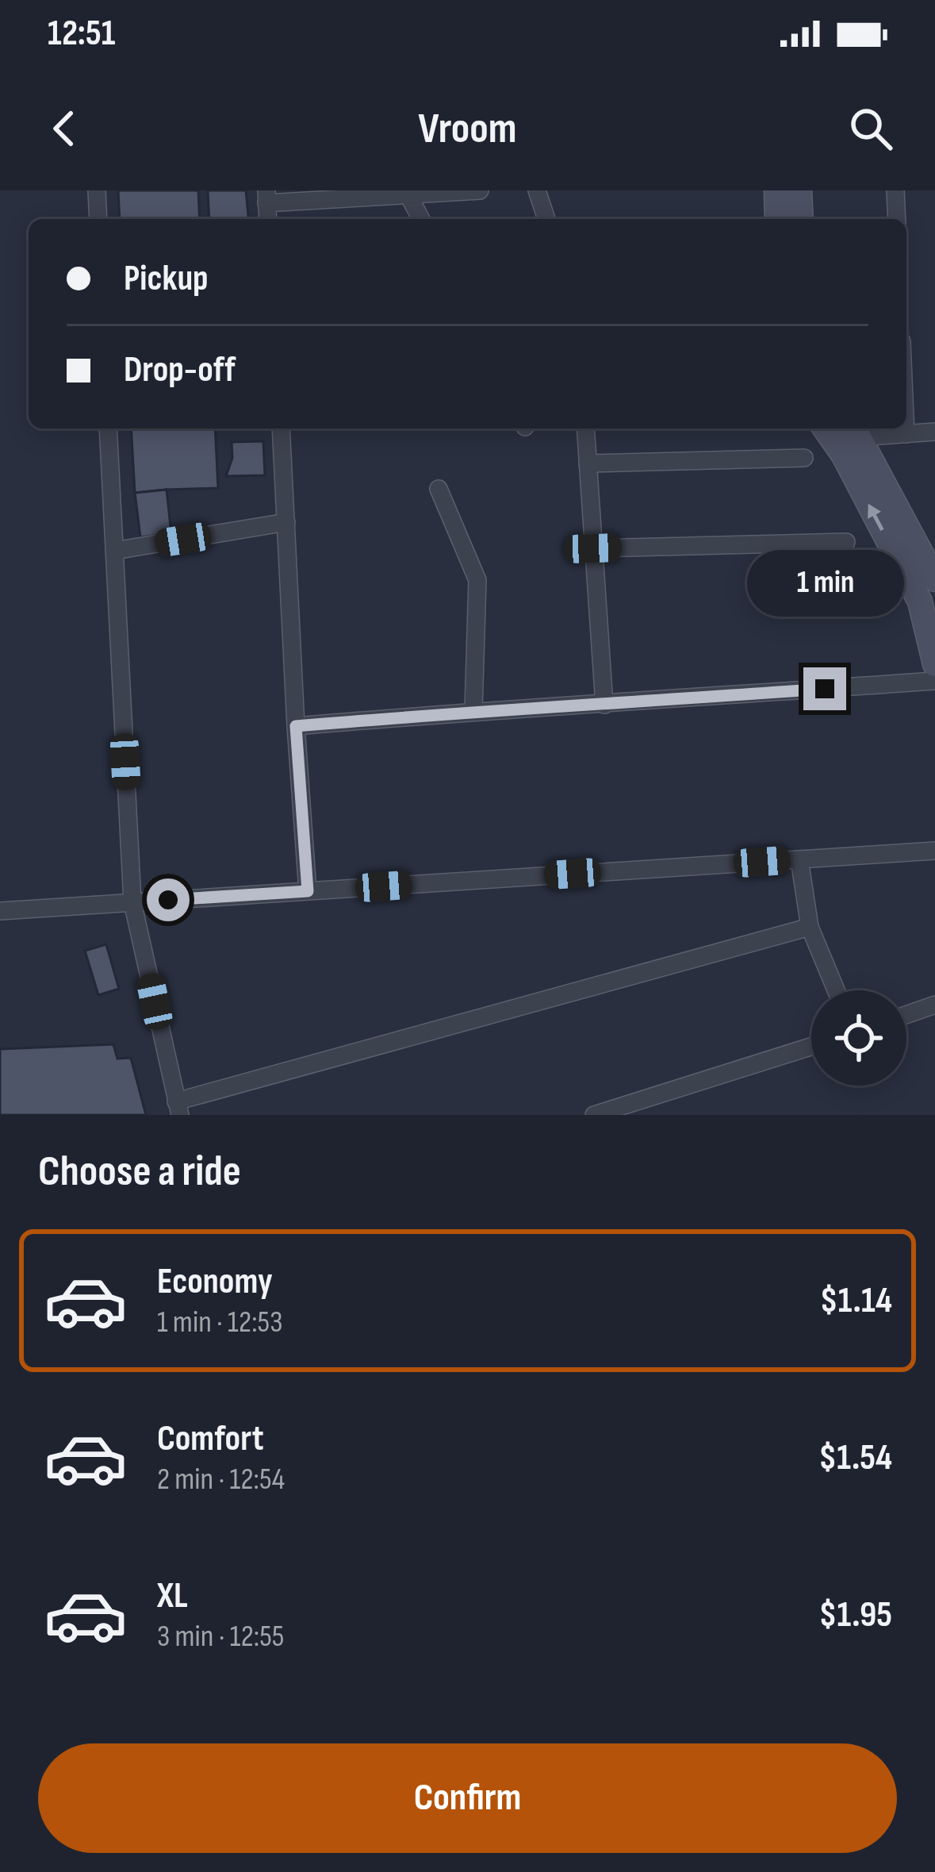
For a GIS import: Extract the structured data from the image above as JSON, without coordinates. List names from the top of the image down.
{
  "page": {
    "status": "12:51",
    "header": "Vroom",
    "banner": ["Pickup", "Drop-off"],
    "bubble": "1 min",
    "heading": "Choose a ride",
    "list": [
      {
        "name": "Economy",
        "note": "1 min · 12:53",
        "value": "$1.14"
      },
      {
        "name": "Comfort",
        "note": "2 min · 12:54",
        "value": "$1.54"
      },
      {
        "name": "XL",
        "note": "3 min · 12:55",
        "value": "$1.95"
      }
    ],
    "buttons": "Confirm"
  }
}
